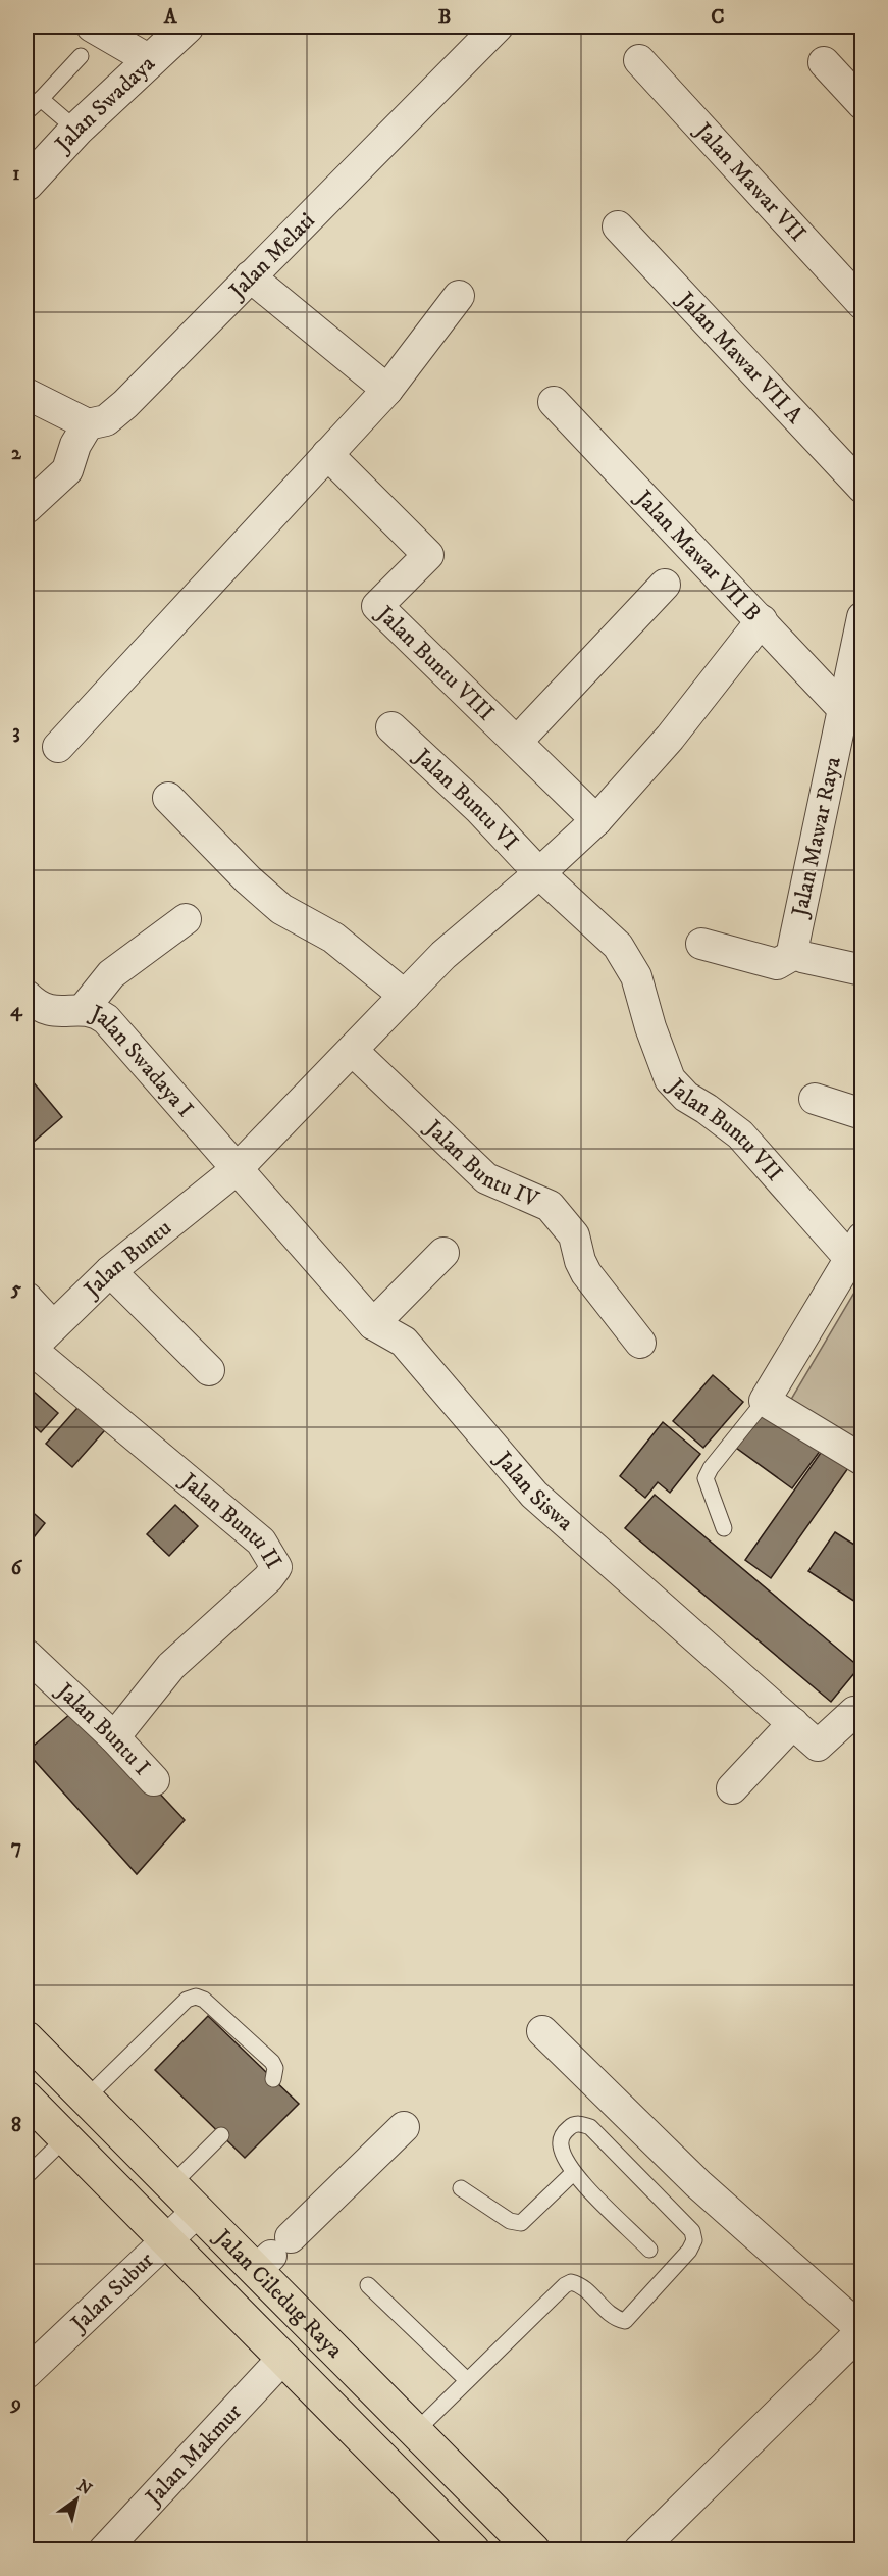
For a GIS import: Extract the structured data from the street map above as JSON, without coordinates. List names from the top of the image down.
{
  "streets": {
    "main road": ["Jalan Ciledug Raya"],
    "street": [
      "Jalan Swadaya",
      "Jalan Mawar VII",
      "Jalan Melati",
      "Jalan Mawar VII A",
      "Jalan Mawar VII B",
      "Jalan Buntu VIII",
      "Jalan Buntu VI",
      "Jalan Mawar Raya",
      "Jalan Swadaya I",
      "Jalan Buntu VII",
      "Jalan Buntu IV",
      "Jalan Buntu",
      "Jalan Siswa",
      "Jalan Buntu II",
      "Jalan Buntu I",
      "Jalan Subur",
      "Jalan Makmur"
    ]
  },
  "crossings": [
    ["Jalan Mawar VII B", "Jalan Mawar Raya"],
    ["Jalan Mawar VII B", "Jalan Buntu"],
    ["Jalan Buntu VIII", "Jalan Buntu"],
    ["Jalan Buntu VI", "Jalan Buntu VII"],
    ["Jalan Buntu VI", "Jalan Buntu"],
    ["Jalan Swadaya I", "Jalan Buntu"],
    ["Jalan Swadaya I", "Jalan Siswa"],
    ["Jalan Buntu VII", "Jalan Buntu"],
    ["Jalan Buntu IV", "Jalan Buntu"],
    ["Jalan Buntu", "Jalan Siswa"],
    ["Jalan Buntu", "Jalan Buntu II"],
    ["Jalan Buntu II", "Jalan Buntu I"],
    ["Jalan Subur", "Jalan Ciledug Raya"],
    ["Jalan Ciledug Raya", "Jalan Makmur"]
  ],
  "north": "top right",
  "grid": {
    "columns": ["A", "B", "C"],
    "rows": [
      "1",
      "2",
      "3",
      "4",
      "5",
      "6",
      "7",
      "8",
      "9"
    ]
  }
}
